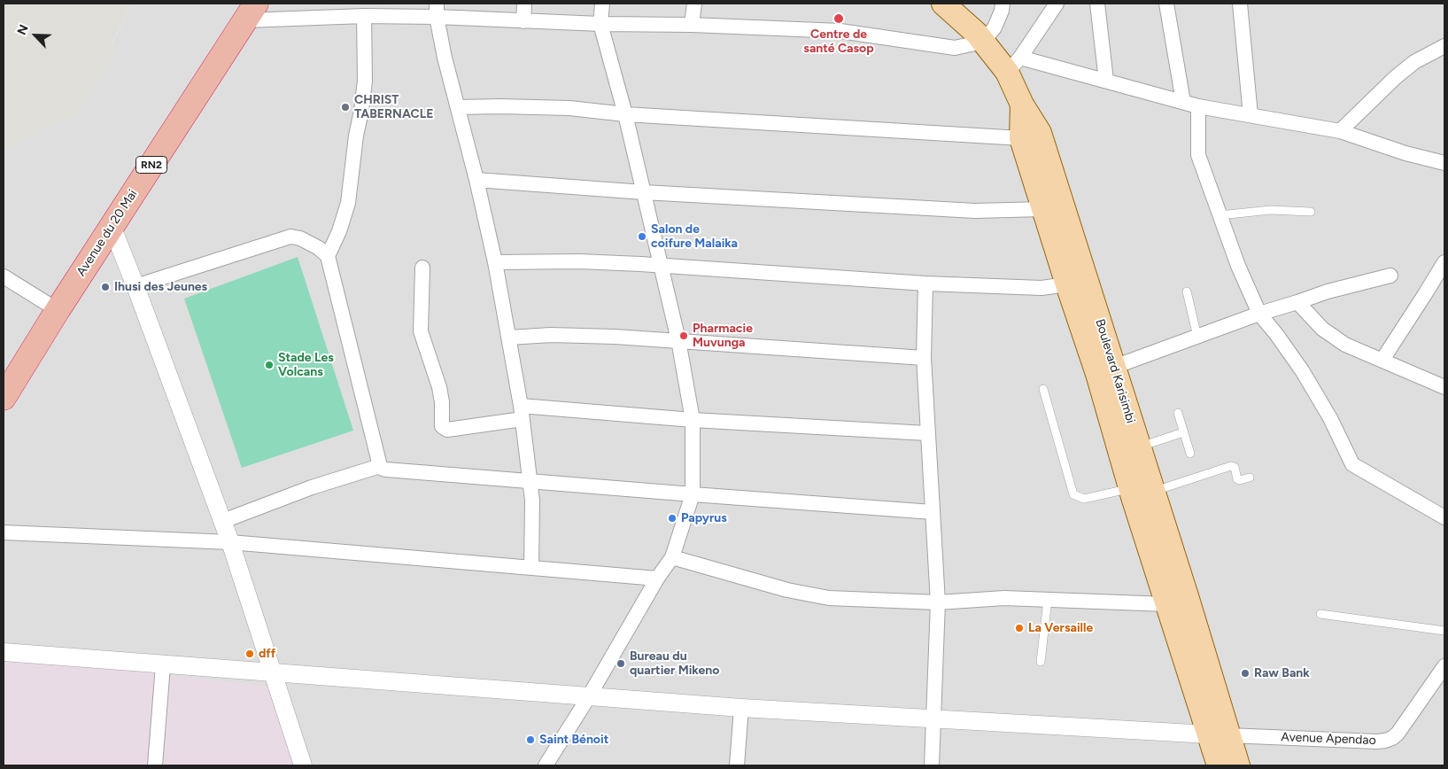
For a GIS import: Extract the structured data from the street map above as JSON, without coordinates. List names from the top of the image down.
{
  "streets": {
    "highway": ["RN2", "Avenue du 20 Mai"],
    "main road": ["Boulevard Karisimbi"],
    "street": ["Avenue Apendao"]
  },
  "places": [
    "Centre de santé Casop",
    "CHRIST TABERNACLE",
    "Salon de coifure Malaika",
    "Ihusi des Jeunes",
    "Pharmacie Muvunga",
    "Stade Les Volcans",
    "Papyrus",
    "La Versaille",
    "dff",
    "Bureau du quartier Mikeno",
    "Raw Bank",
    "Saint Bénoit"
  ],
  "north": "top left"
}
